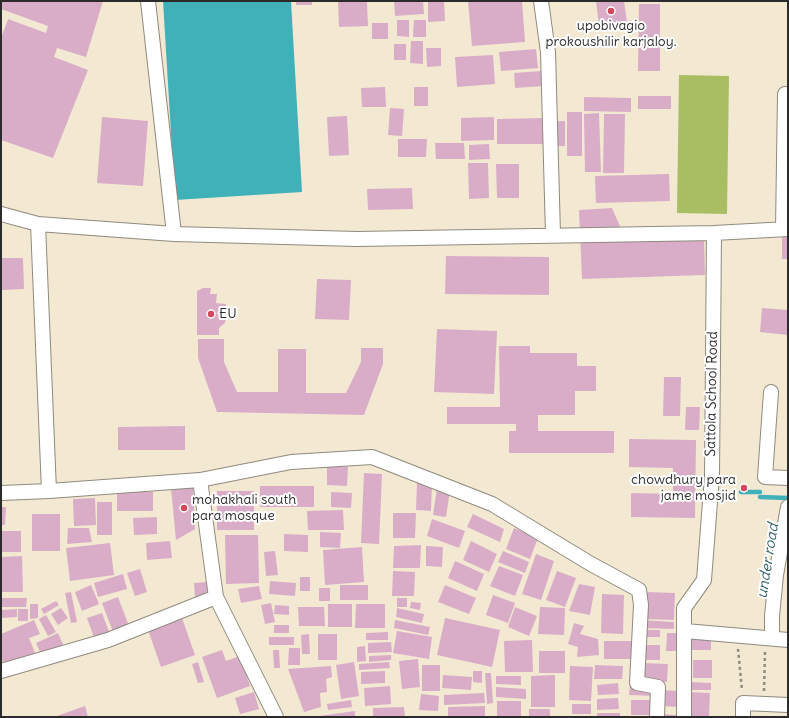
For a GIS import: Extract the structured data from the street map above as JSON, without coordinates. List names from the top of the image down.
{
  "streets": {
    "street": ["Sattola School Road"]
  },
  "water": ["under road"],
  "places": [
    "upobivagio prokoushilir karjaloy.",
    "EU",
    "chowdhury para jame mosjid",
    "mohakhali south para mosque"
  ]
}
